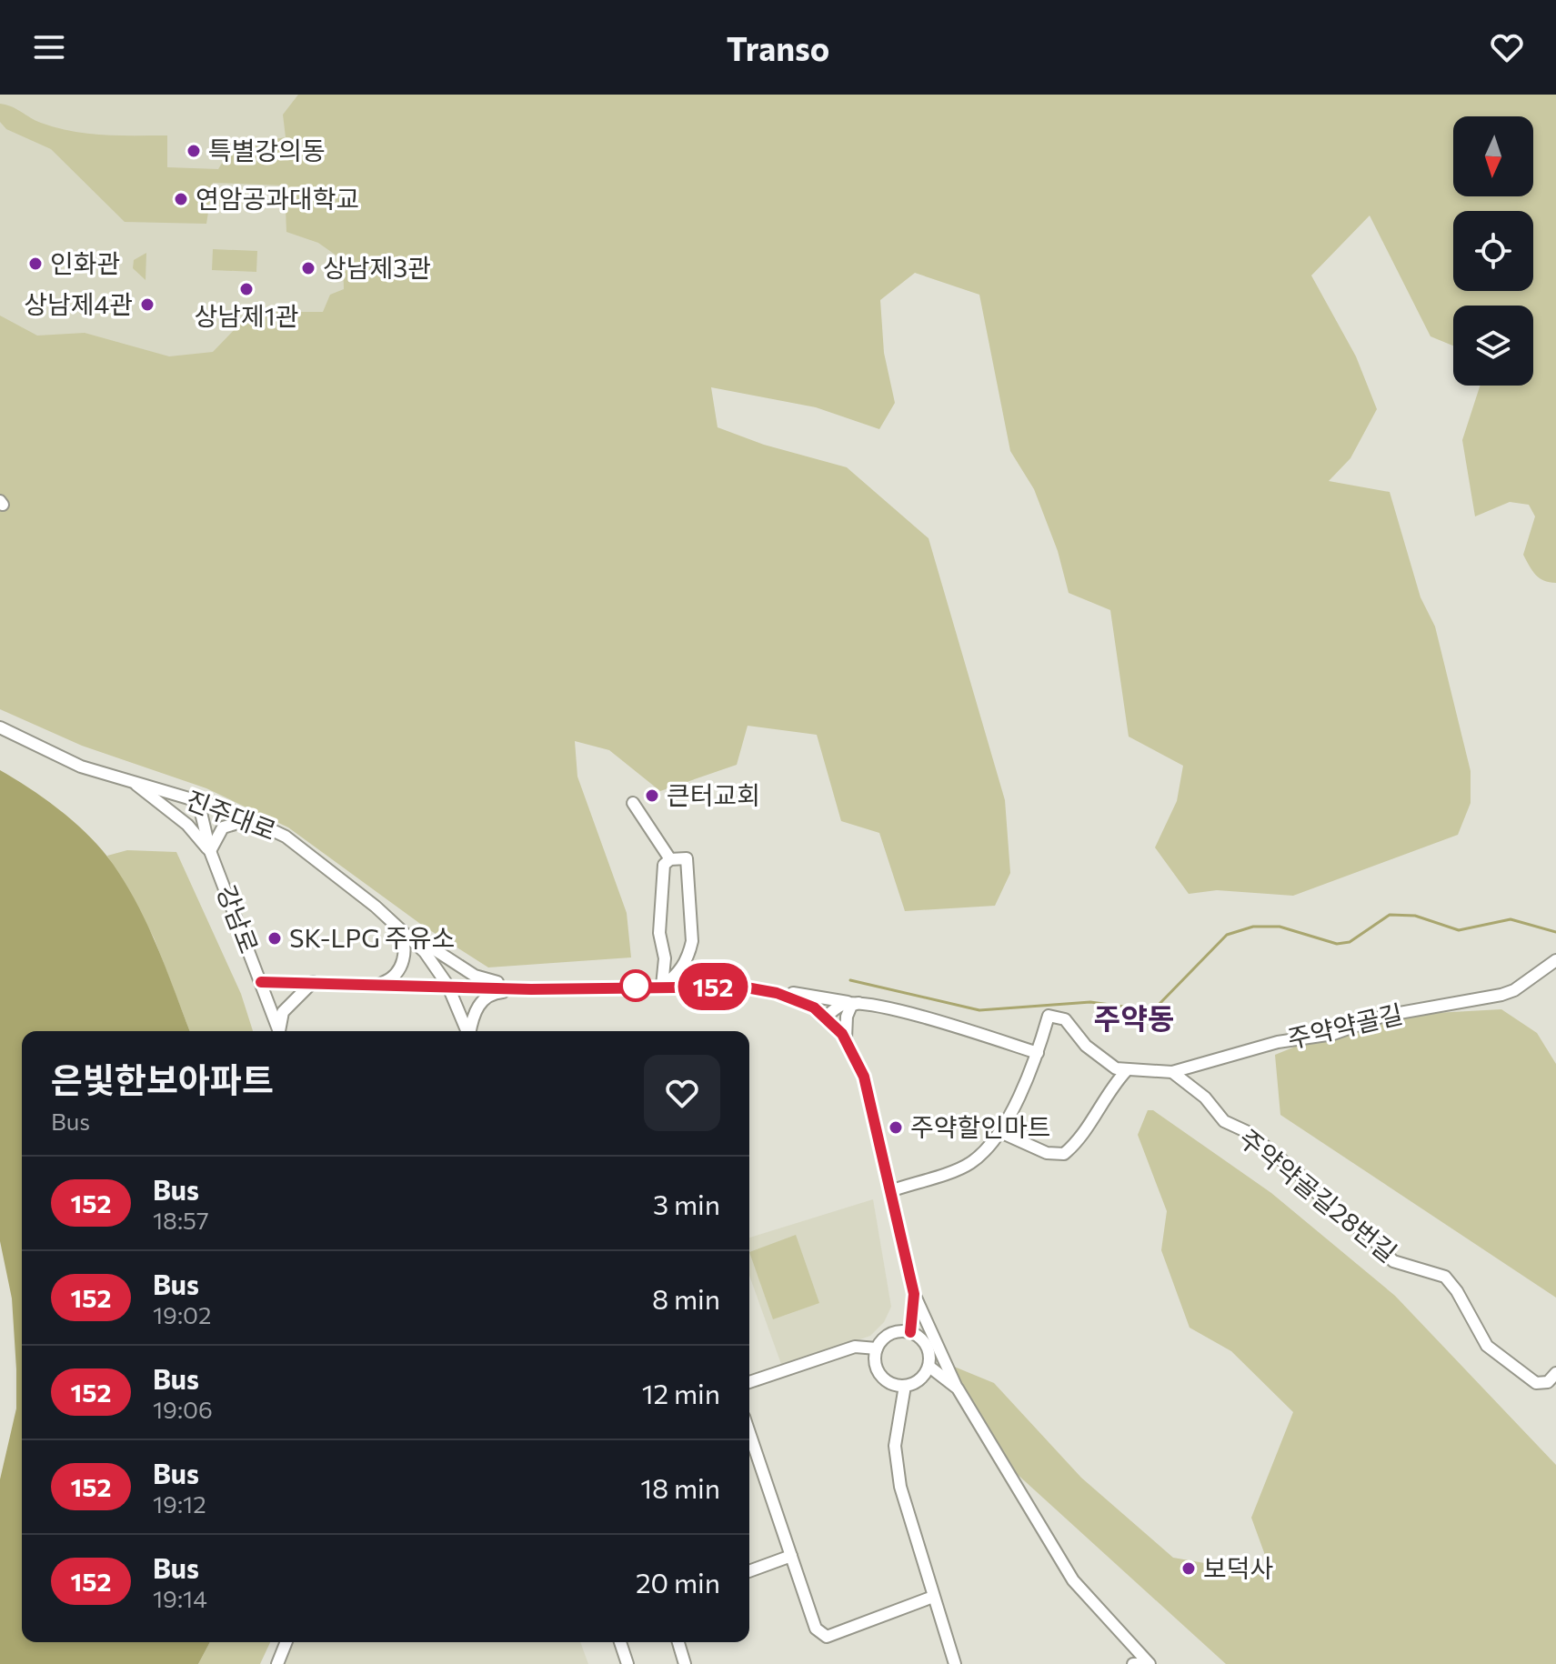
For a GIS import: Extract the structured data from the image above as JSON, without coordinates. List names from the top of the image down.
{
  "streets": {
    "street": [
      "진주대로",
      "강남로",
      "주약약골길",
      "주약약골길28번길"
    ]
  },
  "crossings": [
    ["진주대로", "강남로"],
    ["주약약골길", "주약약골길28번길"]
  ],
  "districts": ["주약동"],
  "places": [
    "특별강의동",
    "연암공과대학교",
    "인화관",
    "상남제3관",
    "상남제1관",
    "상남제4관",
    "큰터교회",
    "SK-LPG 주유소",
    "주약할인마트",
    "보덕사"
  ],
  "lines": ["bus line 152"],
  "north": "bottom",
  "page": {
    "header": "Transo",
    "on_map": "152",
    "heading": ["은빛한보아파트", "Bus"],
    "list": [
      {
        "mark": "152",
        "name": "Bus",
        "note": "18:57",
        "value": "3 min"
      },
      {
        "mark": "152",
        "name": "Bus",
        "note": "19:02",
        "value": "8 min"
      },
      {
        "mark": "152",
        "name": "Bus",
        "note": "19:06",
        "value": "12 min"
      },
      {
        "mark": "152",
        "name": "Bus",
        "note": "19:12",
        "value": "18 min"
      },
      {
        "mark": "152",
        "name": "Bus",
        "note": "19:14",
        "value": "20 min"
      }
    ]
  }
}
